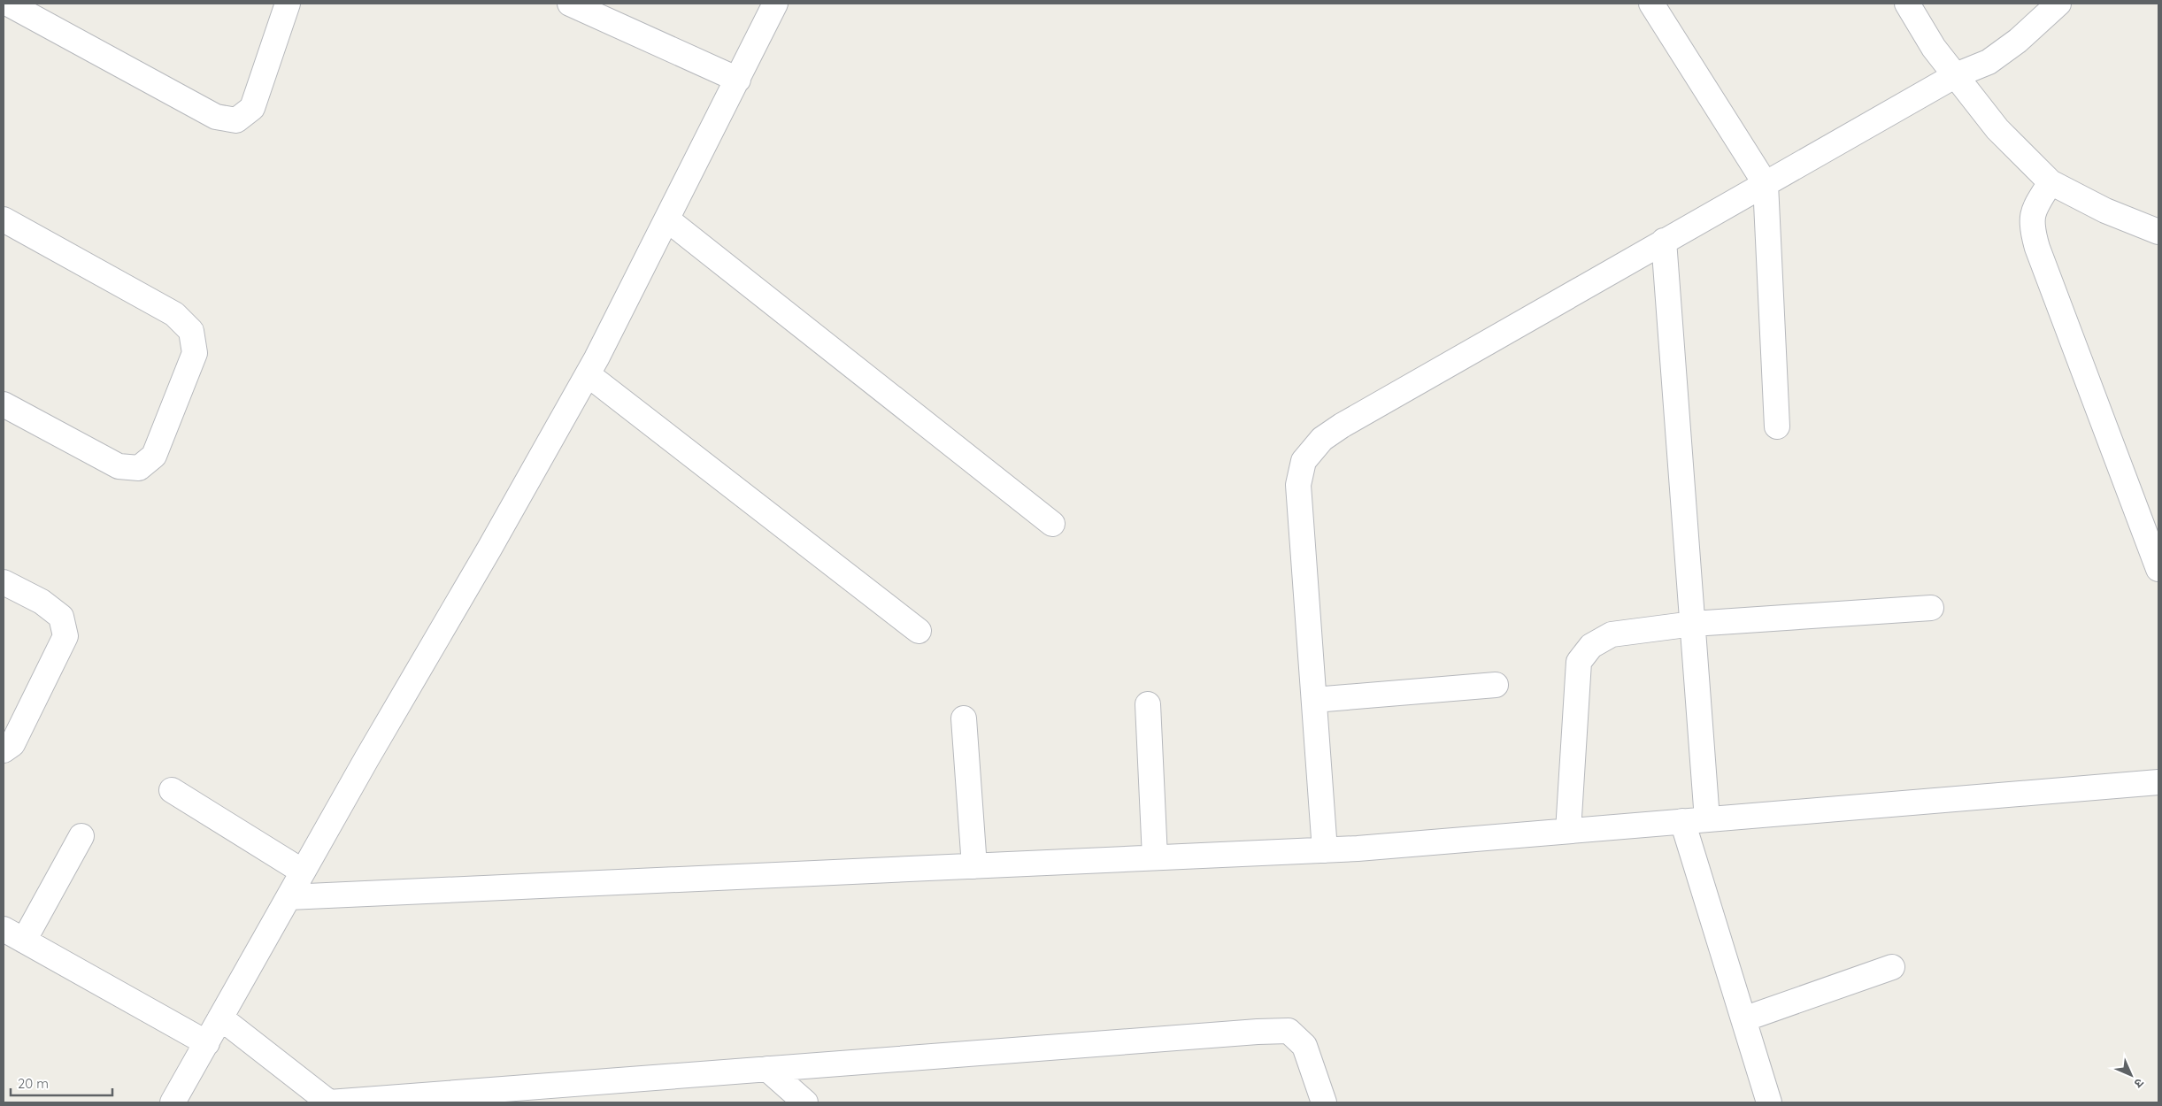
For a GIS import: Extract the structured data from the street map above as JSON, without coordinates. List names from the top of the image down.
{
  "scale_bar": "20 m",
  "north": "bottom right"
}
